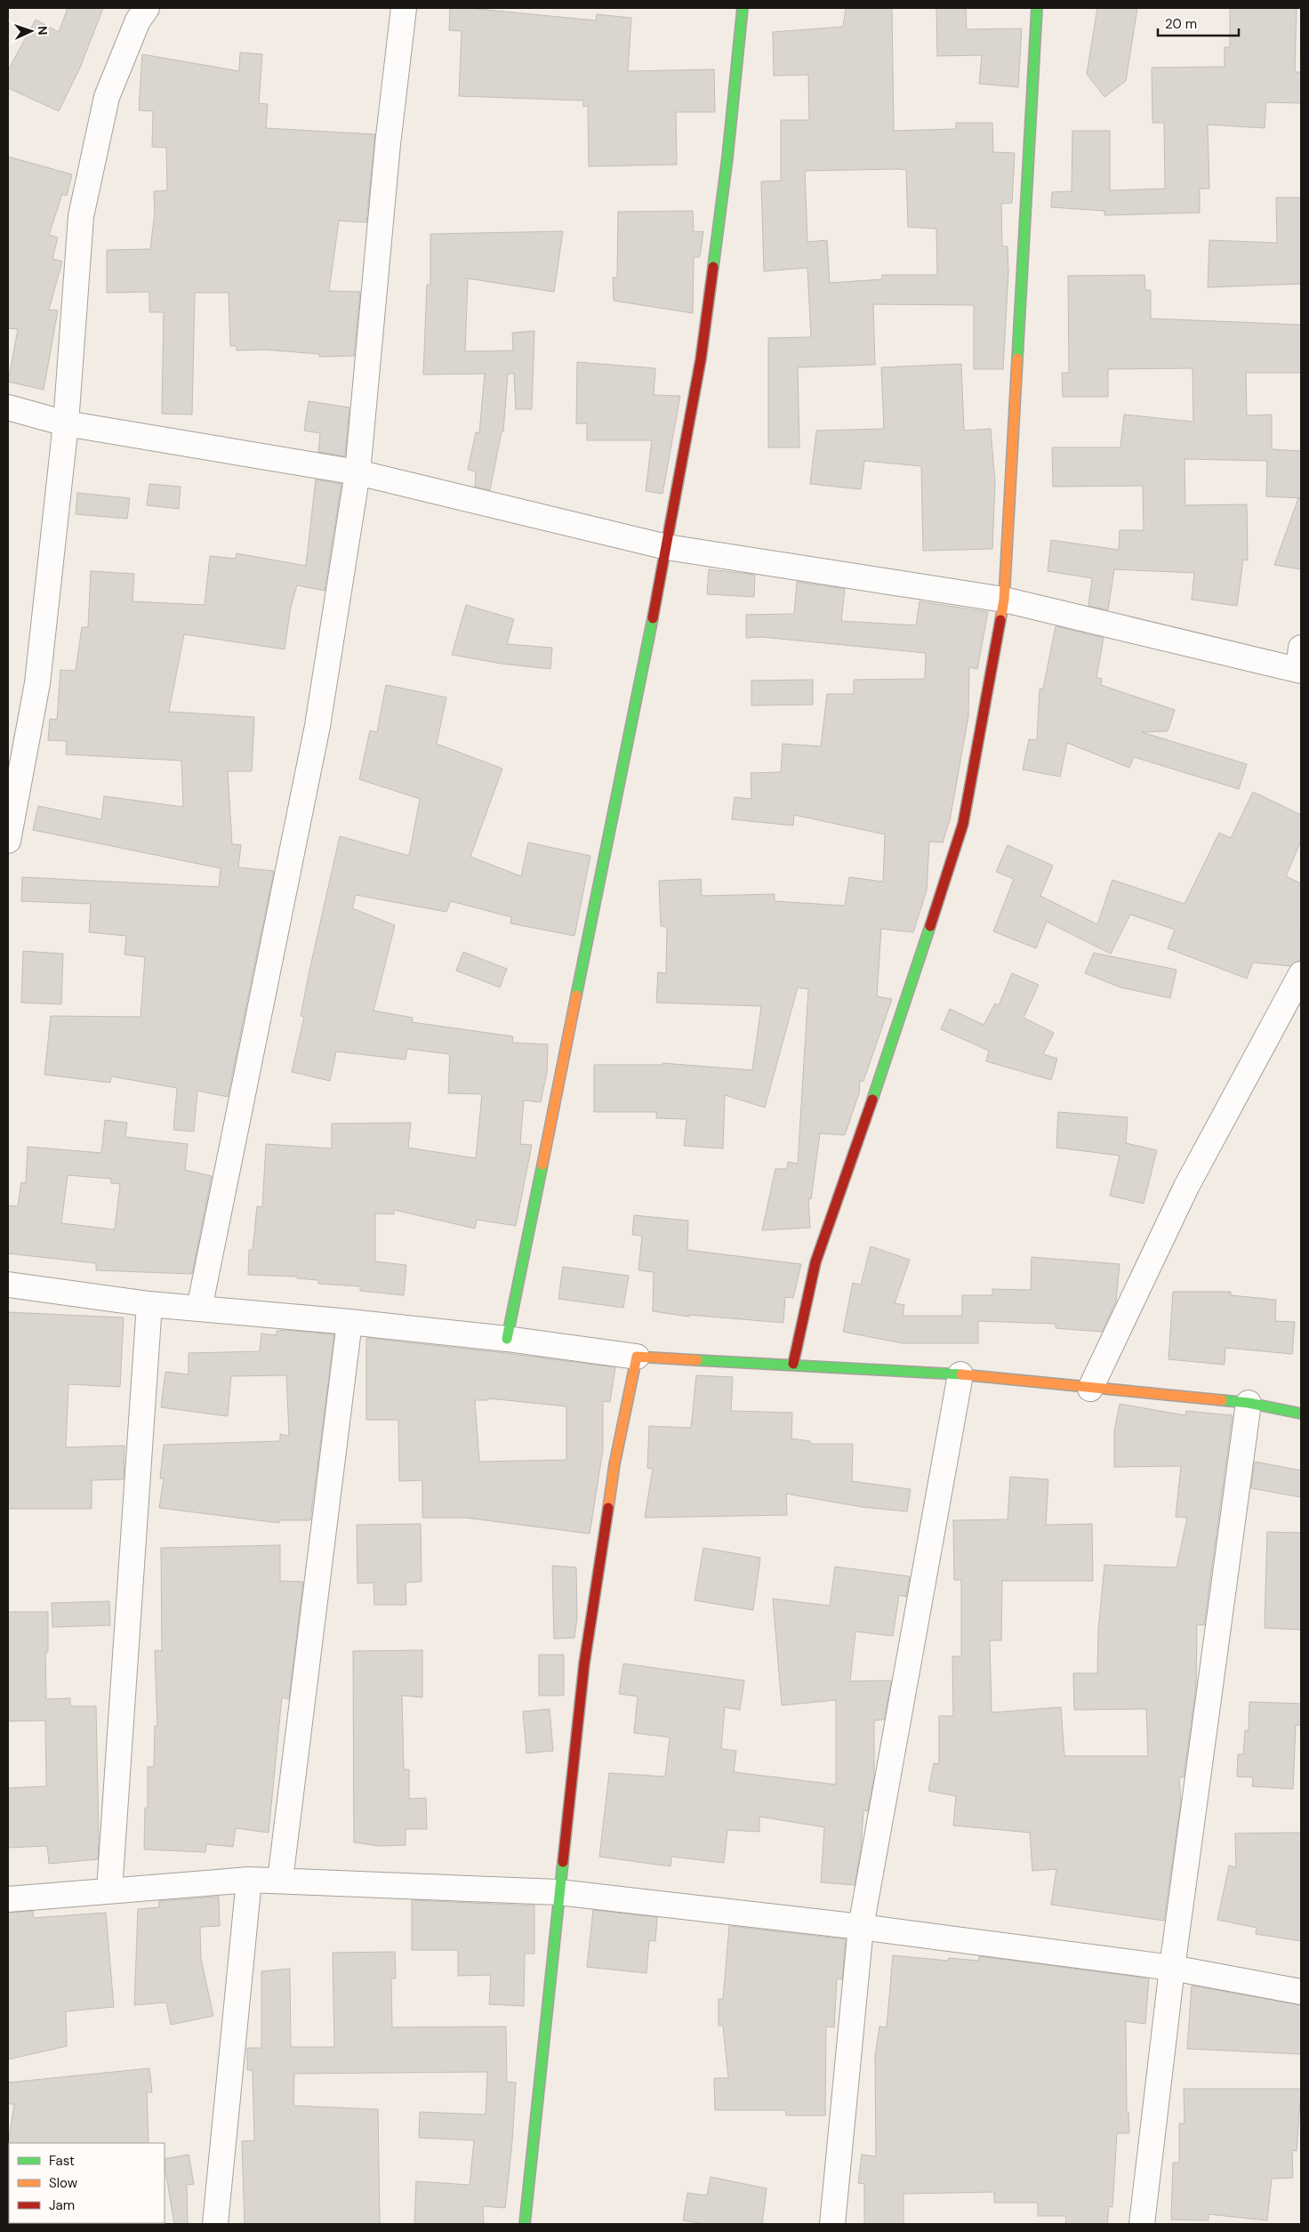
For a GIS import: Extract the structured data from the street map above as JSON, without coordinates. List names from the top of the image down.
{
  "legend": ["Fast", "Slow", "Jam"],
  "scale_bar": "20 m",
  "north": "right"
}
